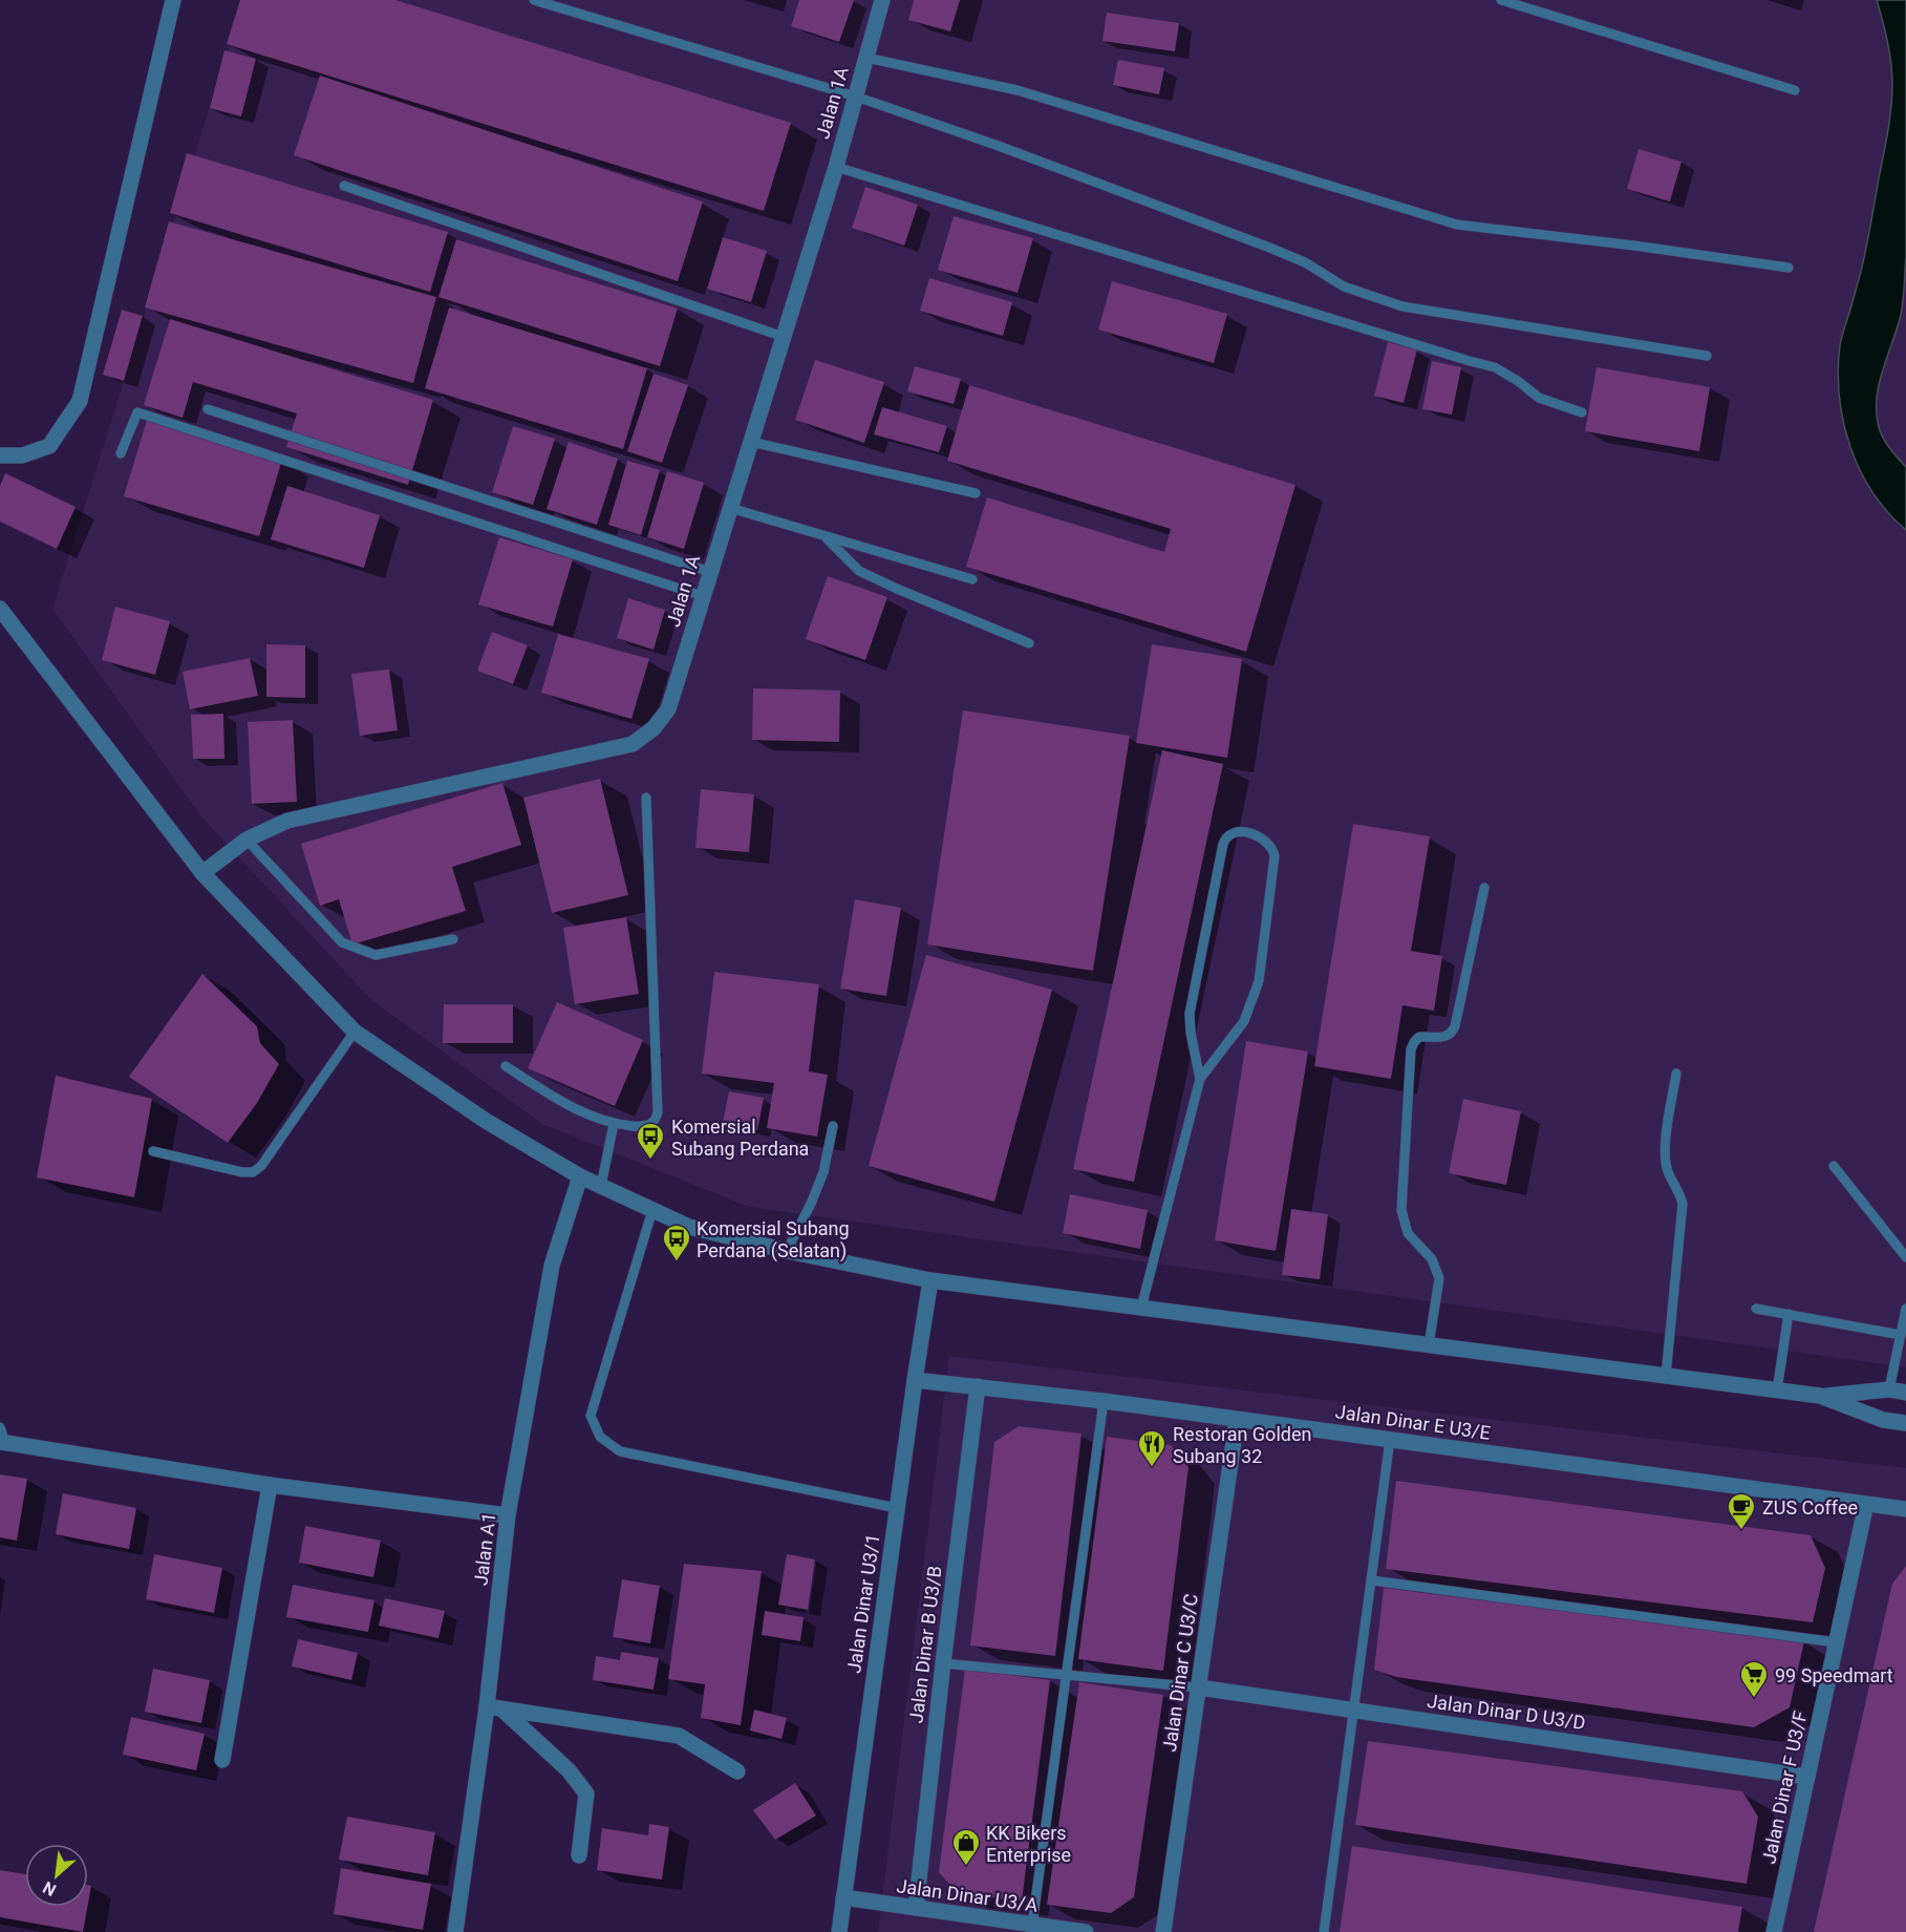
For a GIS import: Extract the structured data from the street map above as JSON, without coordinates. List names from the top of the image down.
{
  "streets": {
    "street": [
      "Jalan 1A",
      "Jalan Dinar E U3/E",
      "Jalan A1",
      "Jalan Dinar U3/1",
      "Jalan Dinar B U3/B",
      "Jalan Dinar C U3/C",
      "Jalan Dinar D U3/D",
      "Jalan Dinar F U3/F",
      "Jalan Dinar U3/A"
    ]
  },
  "crossings": [
    ["Jalan Dinar E U3/E", "Jalan Dinar U3/1"],
    ["Jalan Dinar E U3/E", "Jalan Dinar B U3/B"],
    ["Jalan Dinar E U3/E", "Jalan Dinar C U3/C"],
    ["Jalan Dinar E U3/E", "Jalan Dinar F U3/F"],
    ["Jalan Dinar U3/1", "Jalan Dinar U3/A"],
    ["Jalan Dinar B U3/B", "Jalan Dinar U3/A"],
    ["Jalan Dinar C U3/C", "Jalan Dinar D U3/D"],
    ["Jalan Dinar D U3/D", "Jalan Dinar F U3/F"]
  ],
  "places": {
    "bus stop": ["Komersial Subang Perdana", "Komersial Subang Perdana (Selatan)"],
    "restaurant": ["Restoran Golden Subang 32"],
    "cafe": ["ZUS Coffee"],
    "supermarket": ["99 Speedmart"],
    "shop": ["KK Bikers Enterprise"]
  },
  "north": "bottom left"
}
